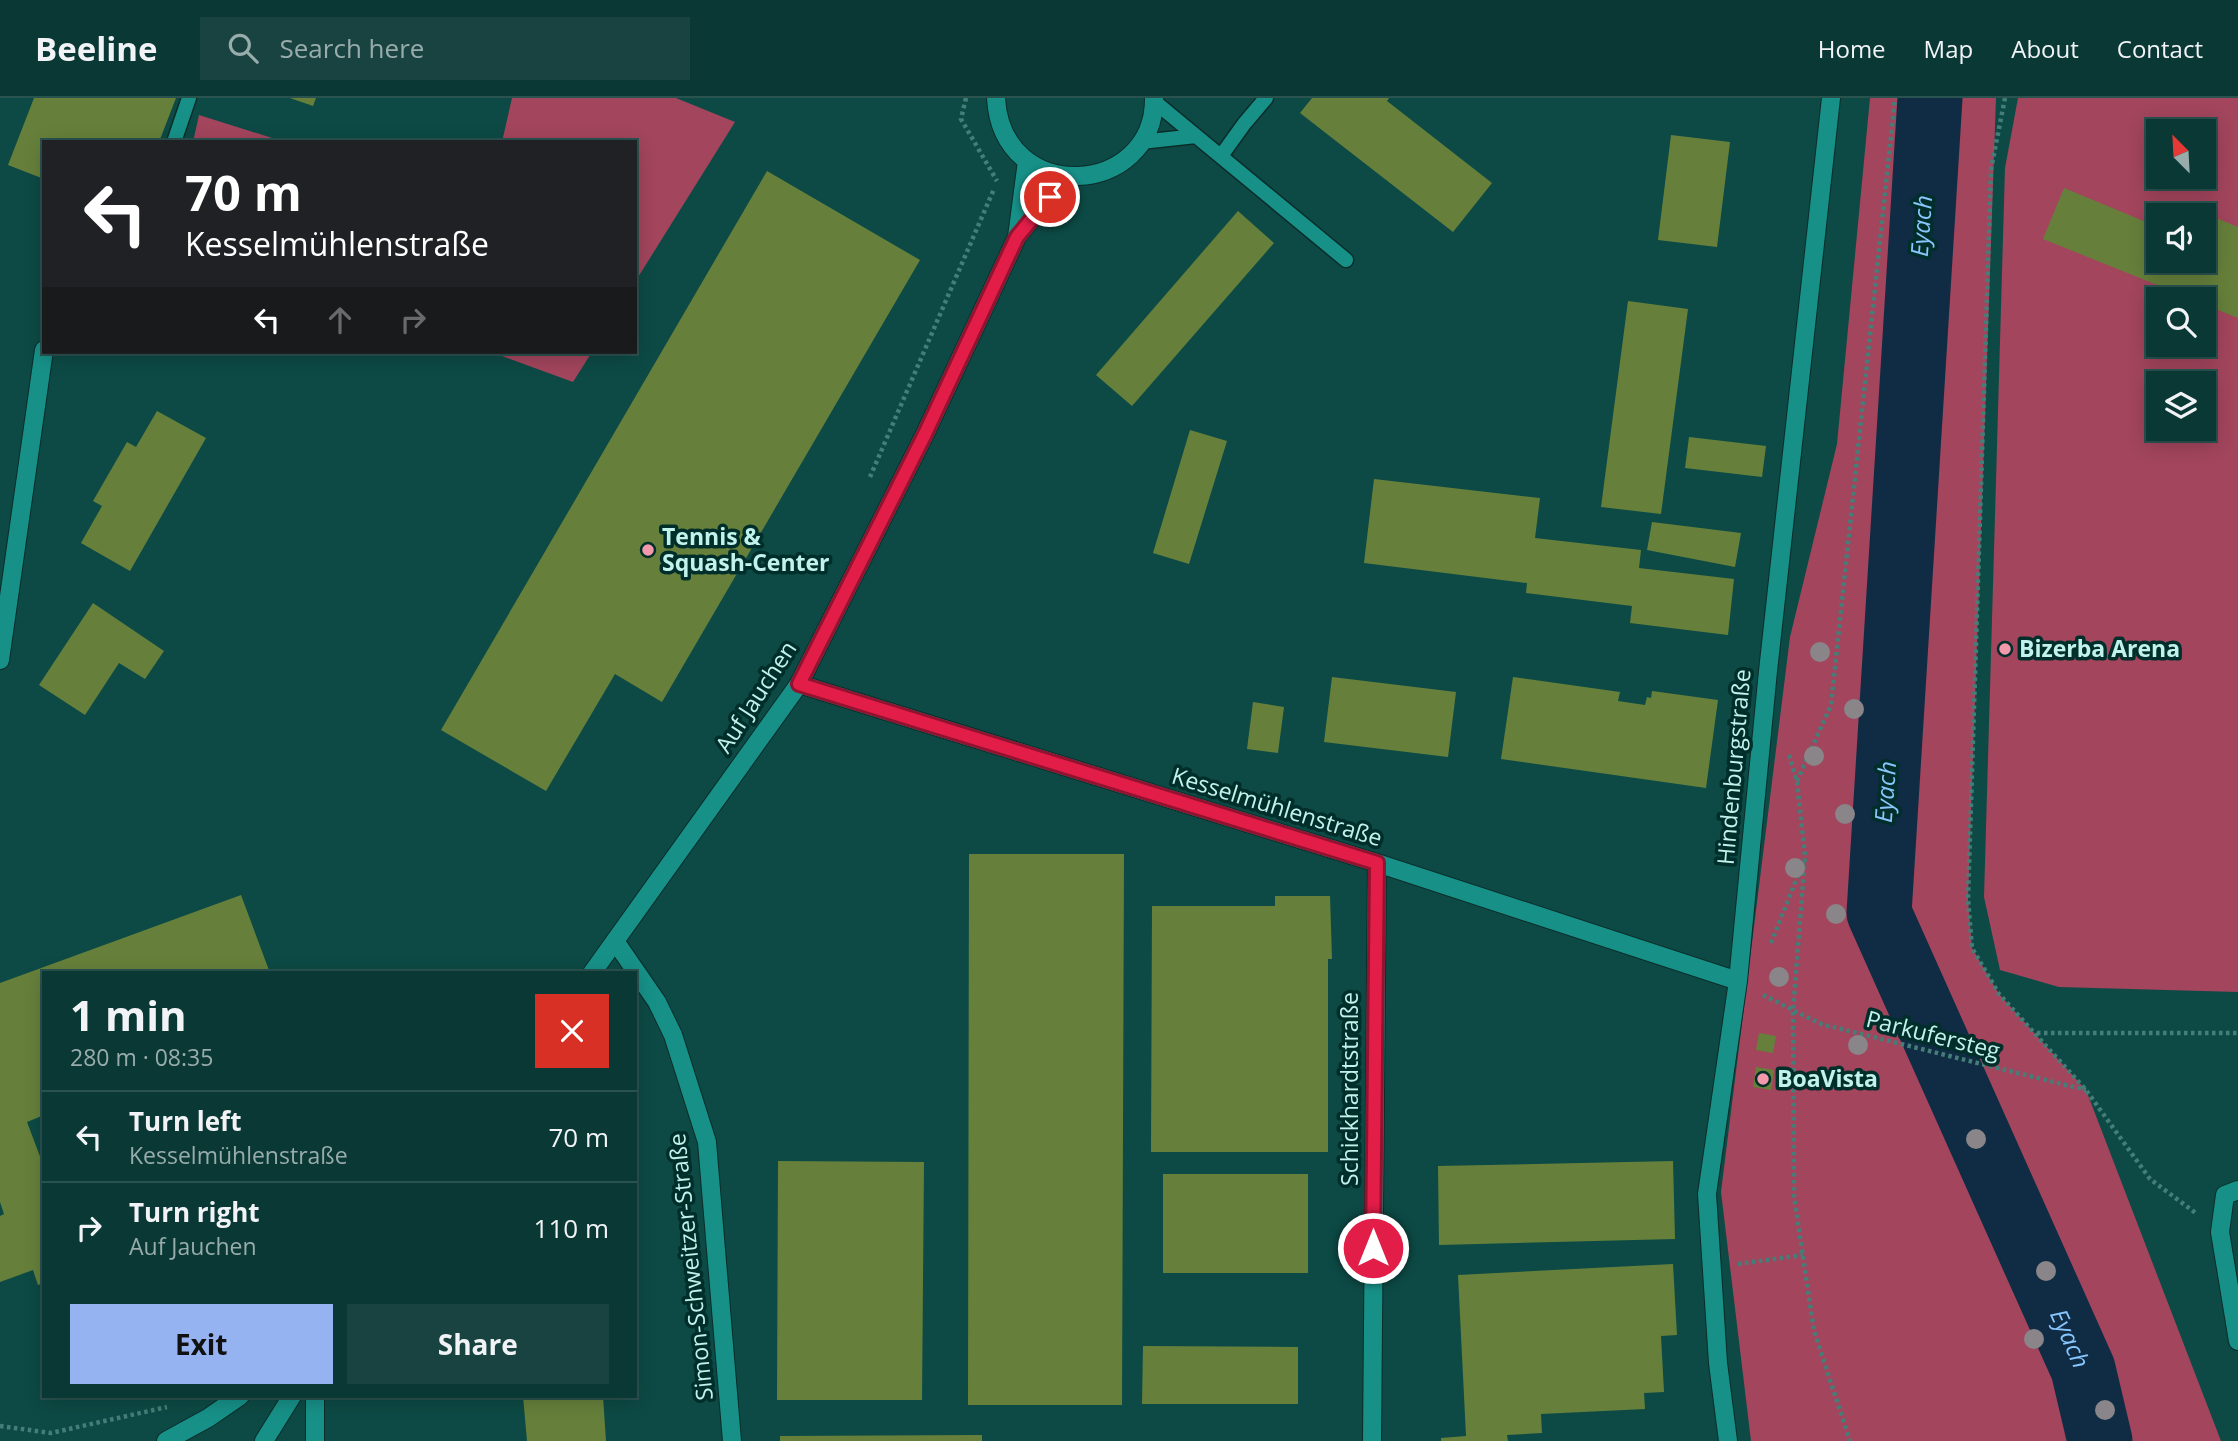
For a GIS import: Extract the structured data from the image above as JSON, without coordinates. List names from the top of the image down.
{
  "streets": {
    "street": [
      "Auf Jauchen",
      "Hindenburgstraße",
      "Kesselmühlenstraße",
      "Schickhardtstraße",
      "Simon-Schweitzer-Straße"
    ],
    "path": ["Parkufersteg"]
  },
  "crossings": [
    ["Auf Jauchen", "Kesselmühlenstraße"],
    ["Auf Jauchen", "Simon-Schweitzer-Straße"],
    ["Hindenburgstraße", "Kesselmühlenstraße"],
    ["Kesselmühlenstraße", "Schickhardtstraße"]
  ],
  "water": ["Eyach"],
  "places": ["Tennis & Squash-Center", "Bizerba Arena", "BoaVista"],
  "north": "top left",
  "page": {
    "header": "Beeline",
    "search": "Search here",
    "nav": [
      "Home",
      "Map",
      "About",
      "Contact"
    ],
    "turn": ["70 m", "Kesselmühlenstraße"],
    "heading": ["1 min", "280 m · 08:35"],
    "list": [
      {
        "name": "Turn left",
        "note": "Kesselmühlenstraße",
        "value": "70 m"
      },
      {
        "name": "Turn right",
        "note": "Auf Jauchen",
        "value": "110 m"
      }
    ],
    "buttons": ["Exit", "Share"]
  }
}
